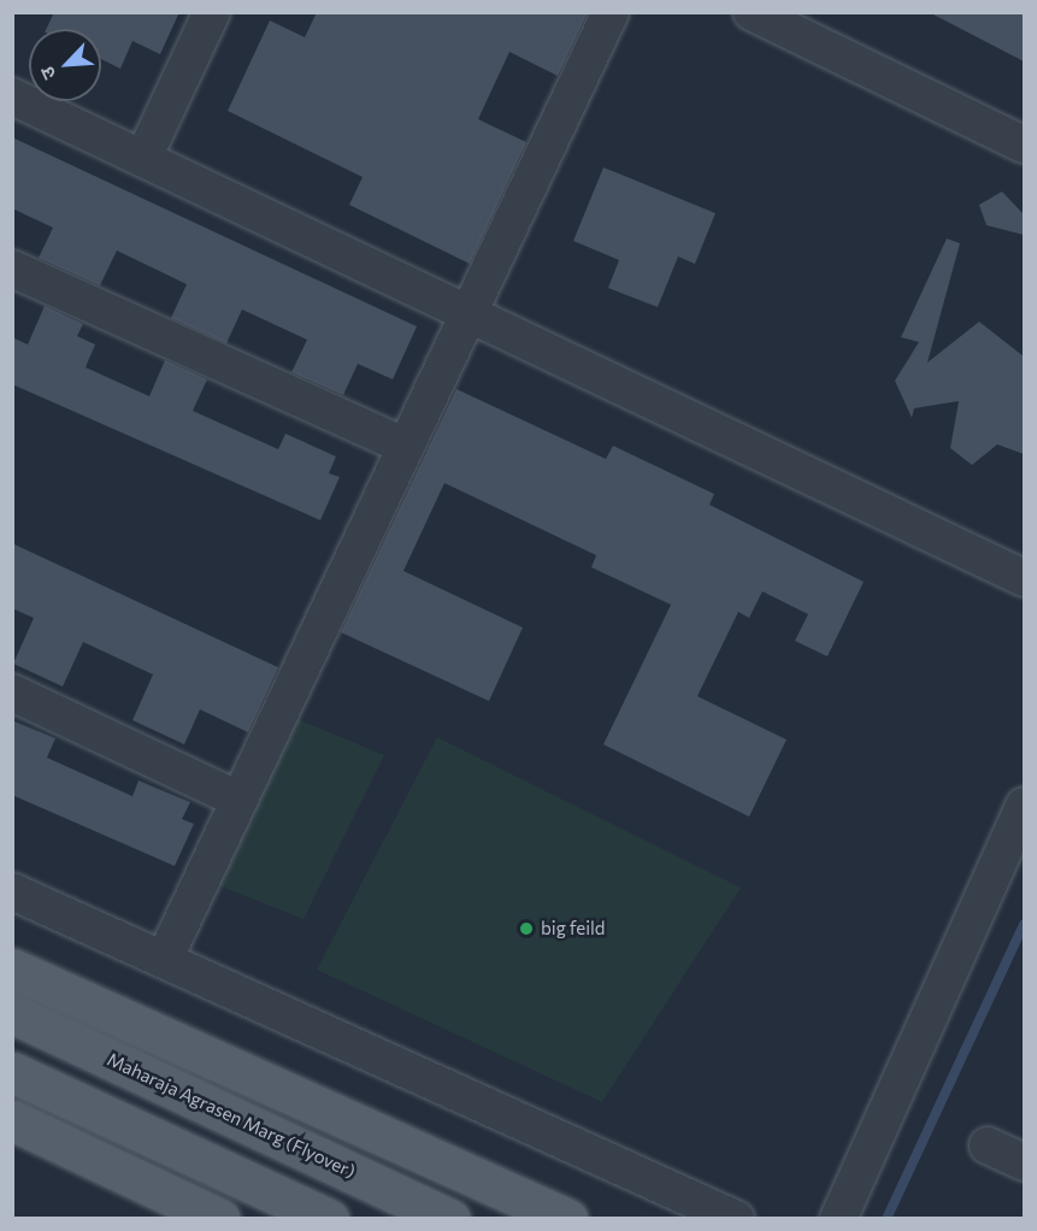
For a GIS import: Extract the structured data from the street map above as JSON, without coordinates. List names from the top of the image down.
{
  "streets": {
    "main road": ["Maharaja Agrasen Marg (Flyover)"]
  },
  "places": ["big feild"],
  "north": "bottom left"
}
